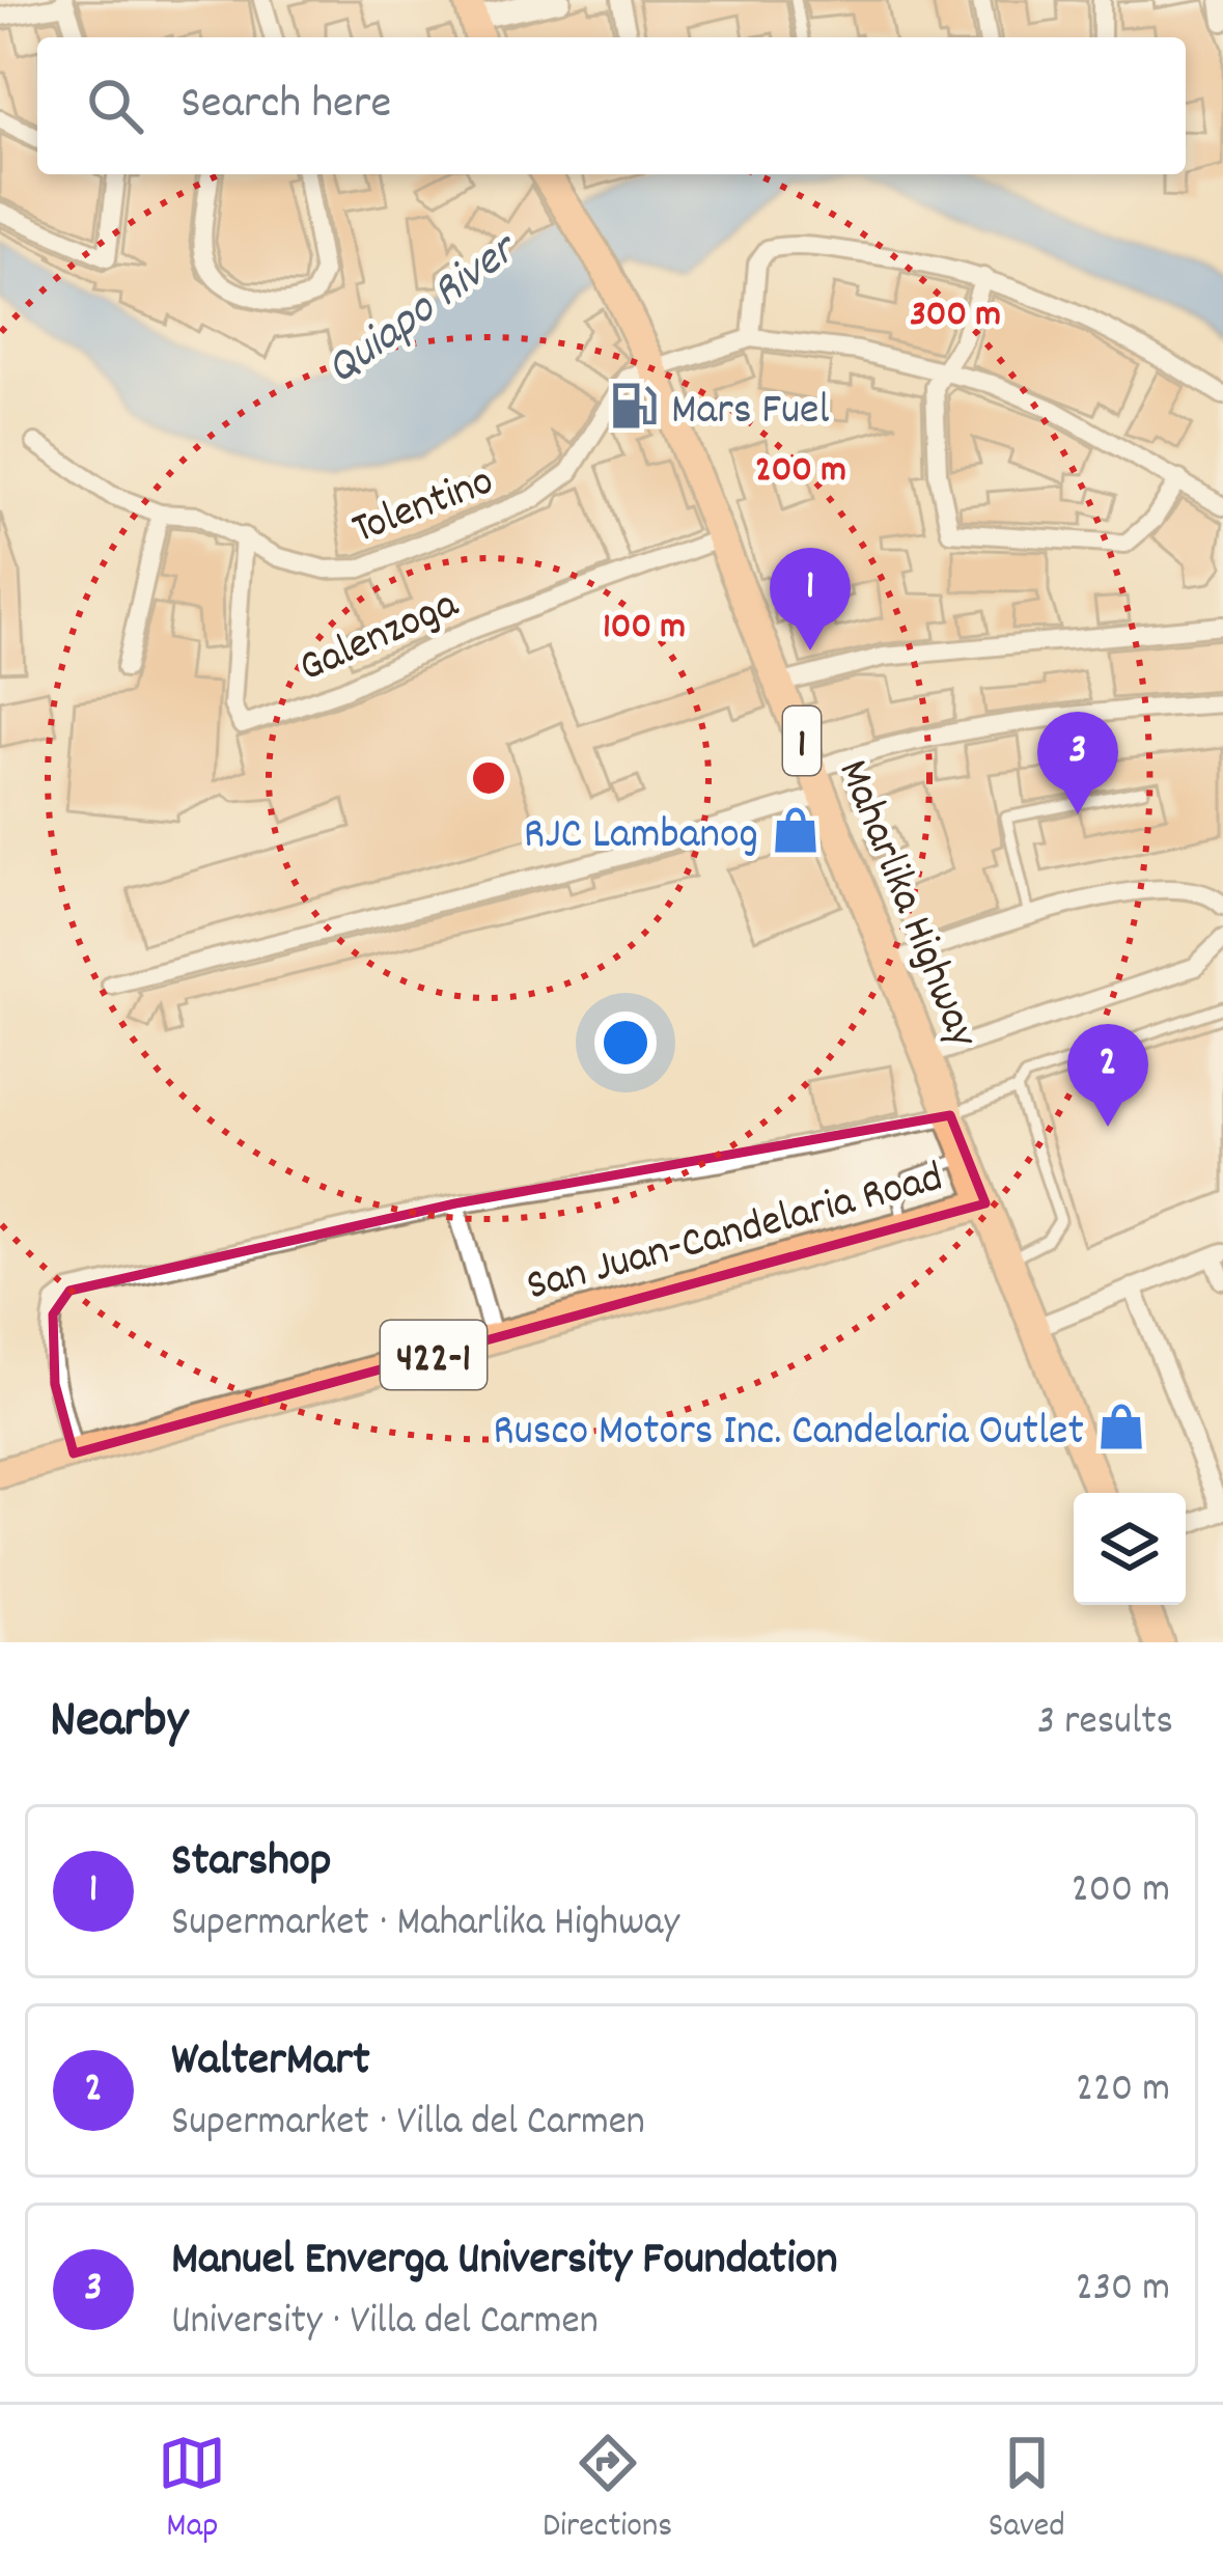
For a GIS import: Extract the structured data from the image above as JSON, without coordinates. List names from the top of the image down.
{
  "streets": {
    "main road": [
      "1",
      "Maharlika Highway",
      "San Juan-Candelaria Road",
      "422-1"
    ],
    "street": ["Tolentino", "Galenzoga"]
  },
  "crossings": [
    ["Tolentino", "Galenzoga"],
    ["Tolentino", "Maharlika Highway"],
    ["Galenzoga", "Maharlika Highway"],
    ["Maharlika Highway", "San Juan-Candelaria Road"]
  ],
  "water": ["Quiapo River"],
  "places": {
    "fuel station": ["Mars Fuel"],
    "shop": ["RJC Lambanog", "Rusco Motors Inc. Candelaria Outlet"]
  },
  "page": {
    "search": "Search here",
    "pins": ["1", "3", "2"],
    "heading": ["Nearby", "3 results"],
    "list": [
      {
        "mark": "1",
        "name": "Starshop",
        "note": "Supermarket · Maharlika Highway",
        "value": "200 m"
      },
      {
        "mark": "2",
        "name": "WalterMart",
        "note": "Supermarket · Villa del Carmen",
        "value": "220 m"
      },
      {
        "mark": "3",
        "name": "Manuel Enverga University Foundation",
        "note": "University · Villa del Carmen",
        "value": "230 m"
      }
    ],
    "nav": ["Map", "Directions", "Saved"]
  },
  "rings": ["300 m", "200 m", "100 m"]
}
